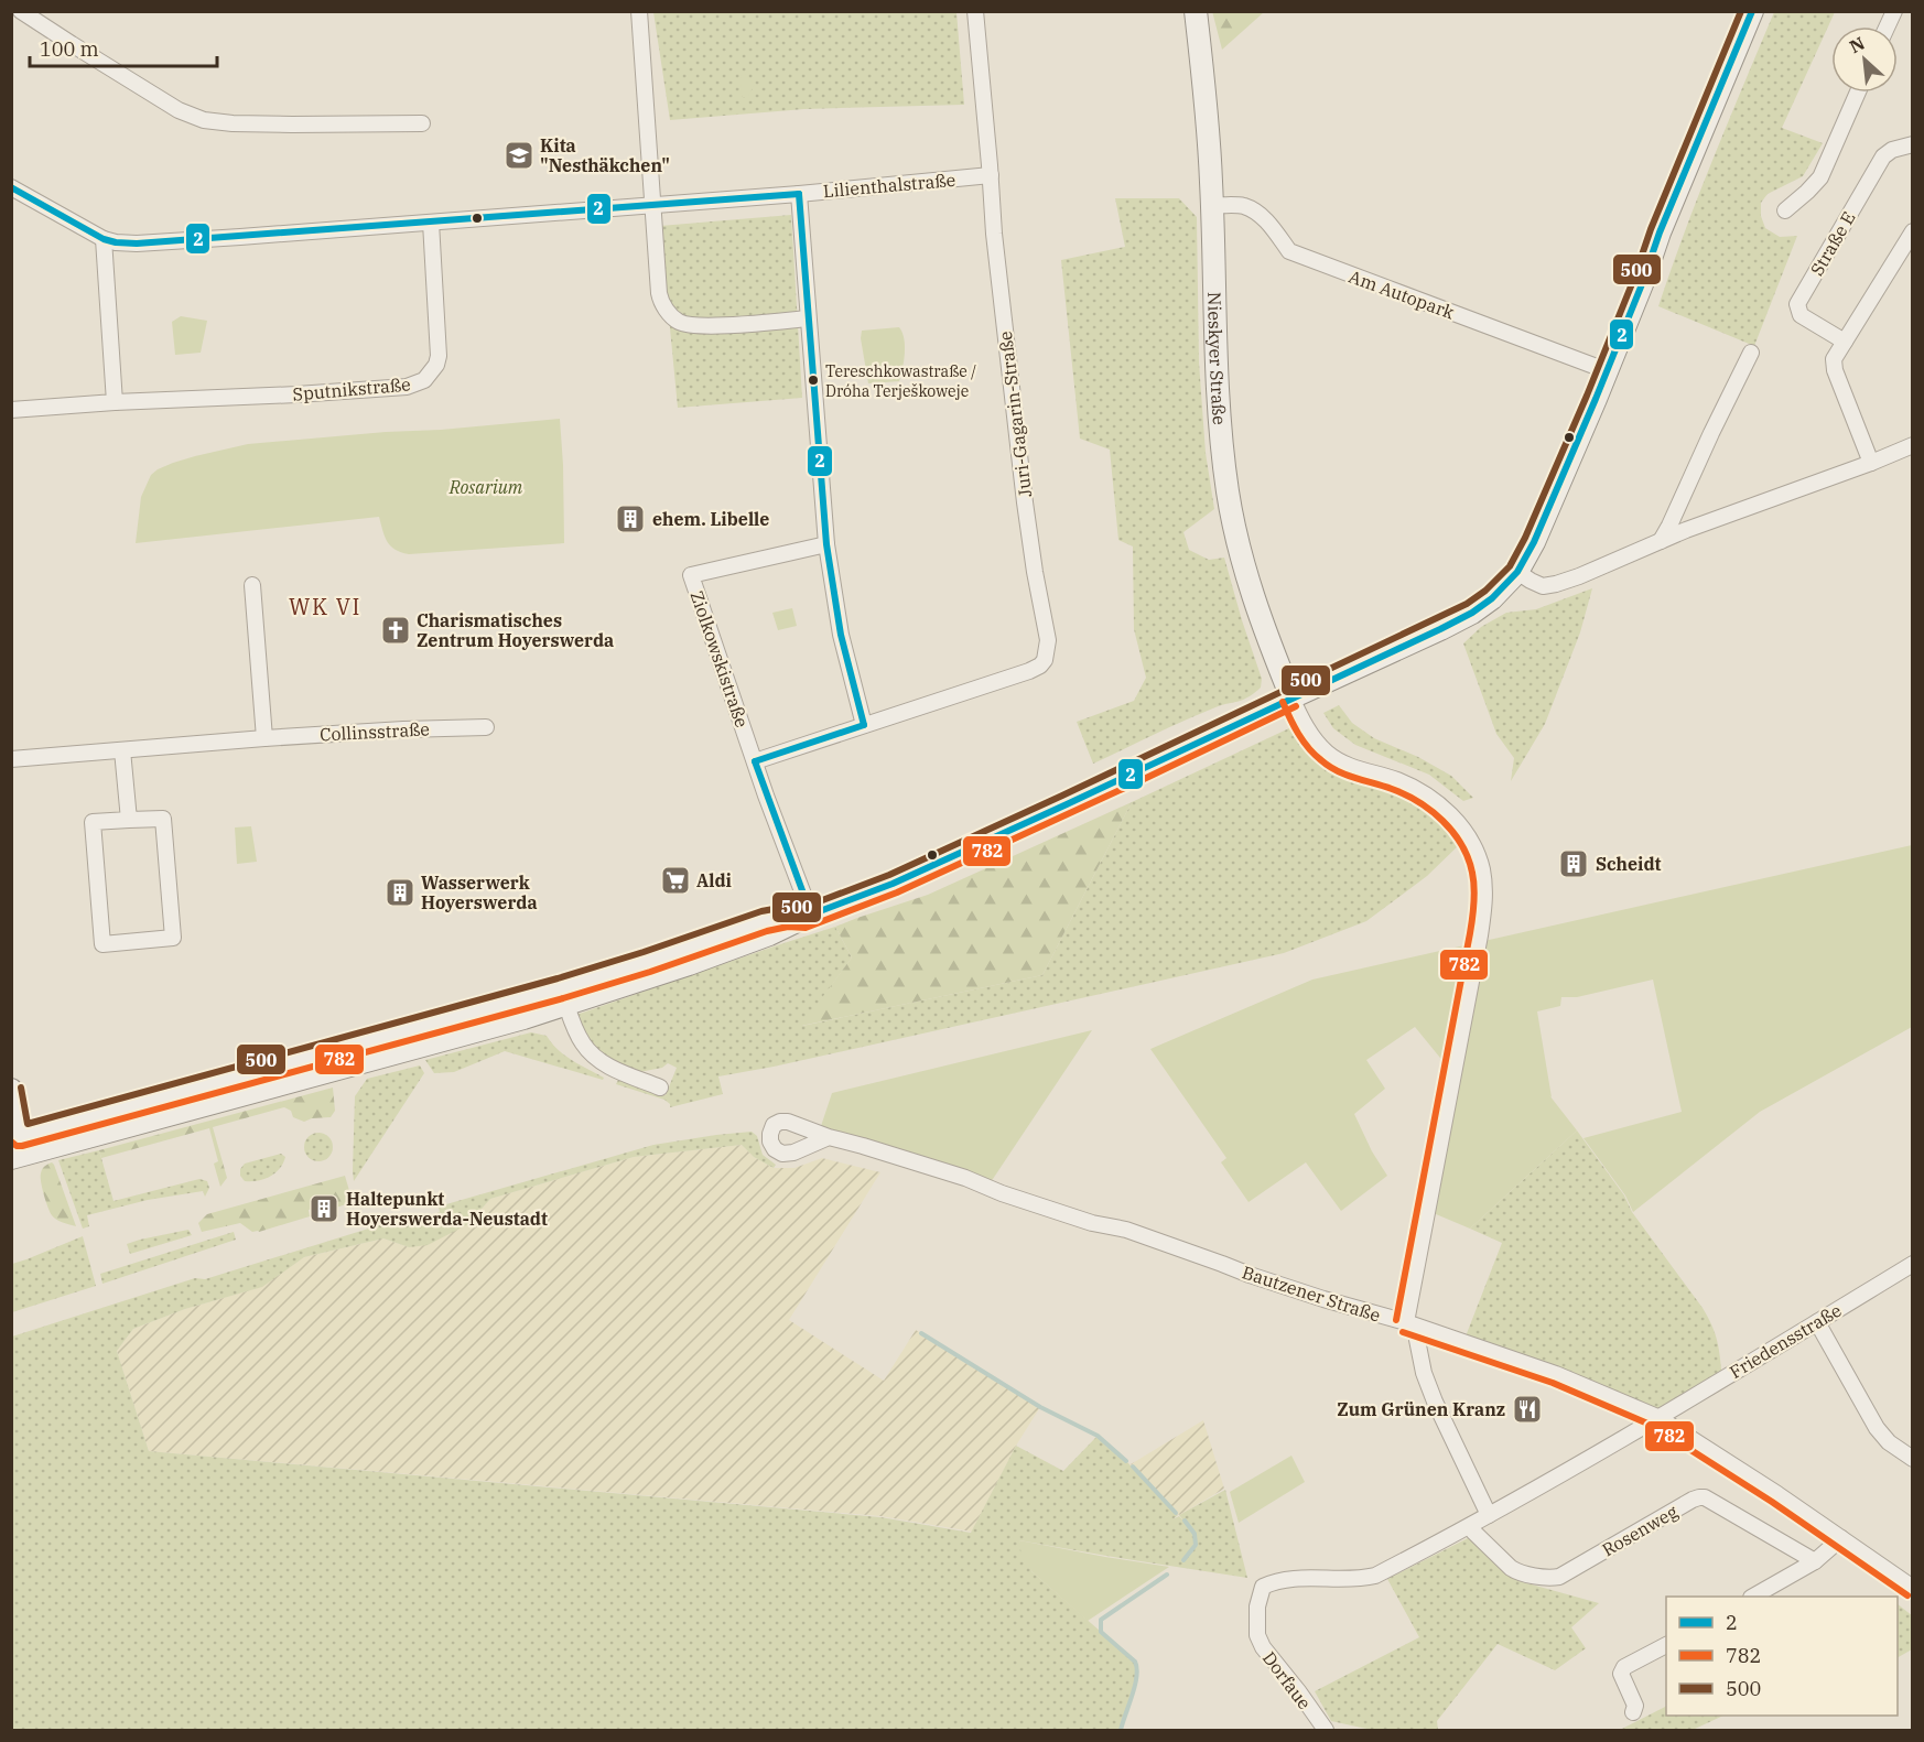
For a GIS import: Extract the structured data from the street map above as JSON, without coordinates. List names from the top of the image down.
{
  "streets": {
    "main road": ["Nieskyer Straße"],
    "street": [
      "Lilienthalstraße",
      "Straße E",
      "Am Autopark",
      "Sputnikstraße",
      "Juri-Gagarin-Straße",
      "Ziolkowskistraße",
      "Collinsstraße",
      "Bautzener Straße",
      "Friedensstraße",
      "Rosenweg",
      "Dorfaue"
    ]
  },
  "crossings": [
    ["Lilienthalstraße", "Sputnikstraße"],
    ["Lilienthalstraße", "Juri-Gagarin-Straße"],
    ["Am Autopark", "Nieskyer Straße"],
    ["Bautzener Straße", "Friedensstraße"],
    ["Rosenweg", "Dorfaue"]
  ],
  "districts": ["WK VI"],
  "parks": ["Rosarium"],
  "places": {
    "school or university": ["Kita \"Nesthäkchen\""],
    "other": ["Tereschkowastraße / Dróha Terješkoweje"],
    "building": [
      "ehem. Libelle",
      "Scheidt",
      "Wasserwerk Hoyerswerda",
      "Haltepunkt Hoyerswerda-Neustadt"
    ],
    "church": ["Charismatisches Zentrum Hoyerswerda"],
    "supermarket": ["Aldi"],
    "restaurant": ["Zum Grünen Kranz"]
  },
  "lines": ["transit line 2", "transit line 500", "transit line 782"],
  "legend": ["2", "782", "500"],
  "scale_bar": "100 m",
  "north": "top left"
}
